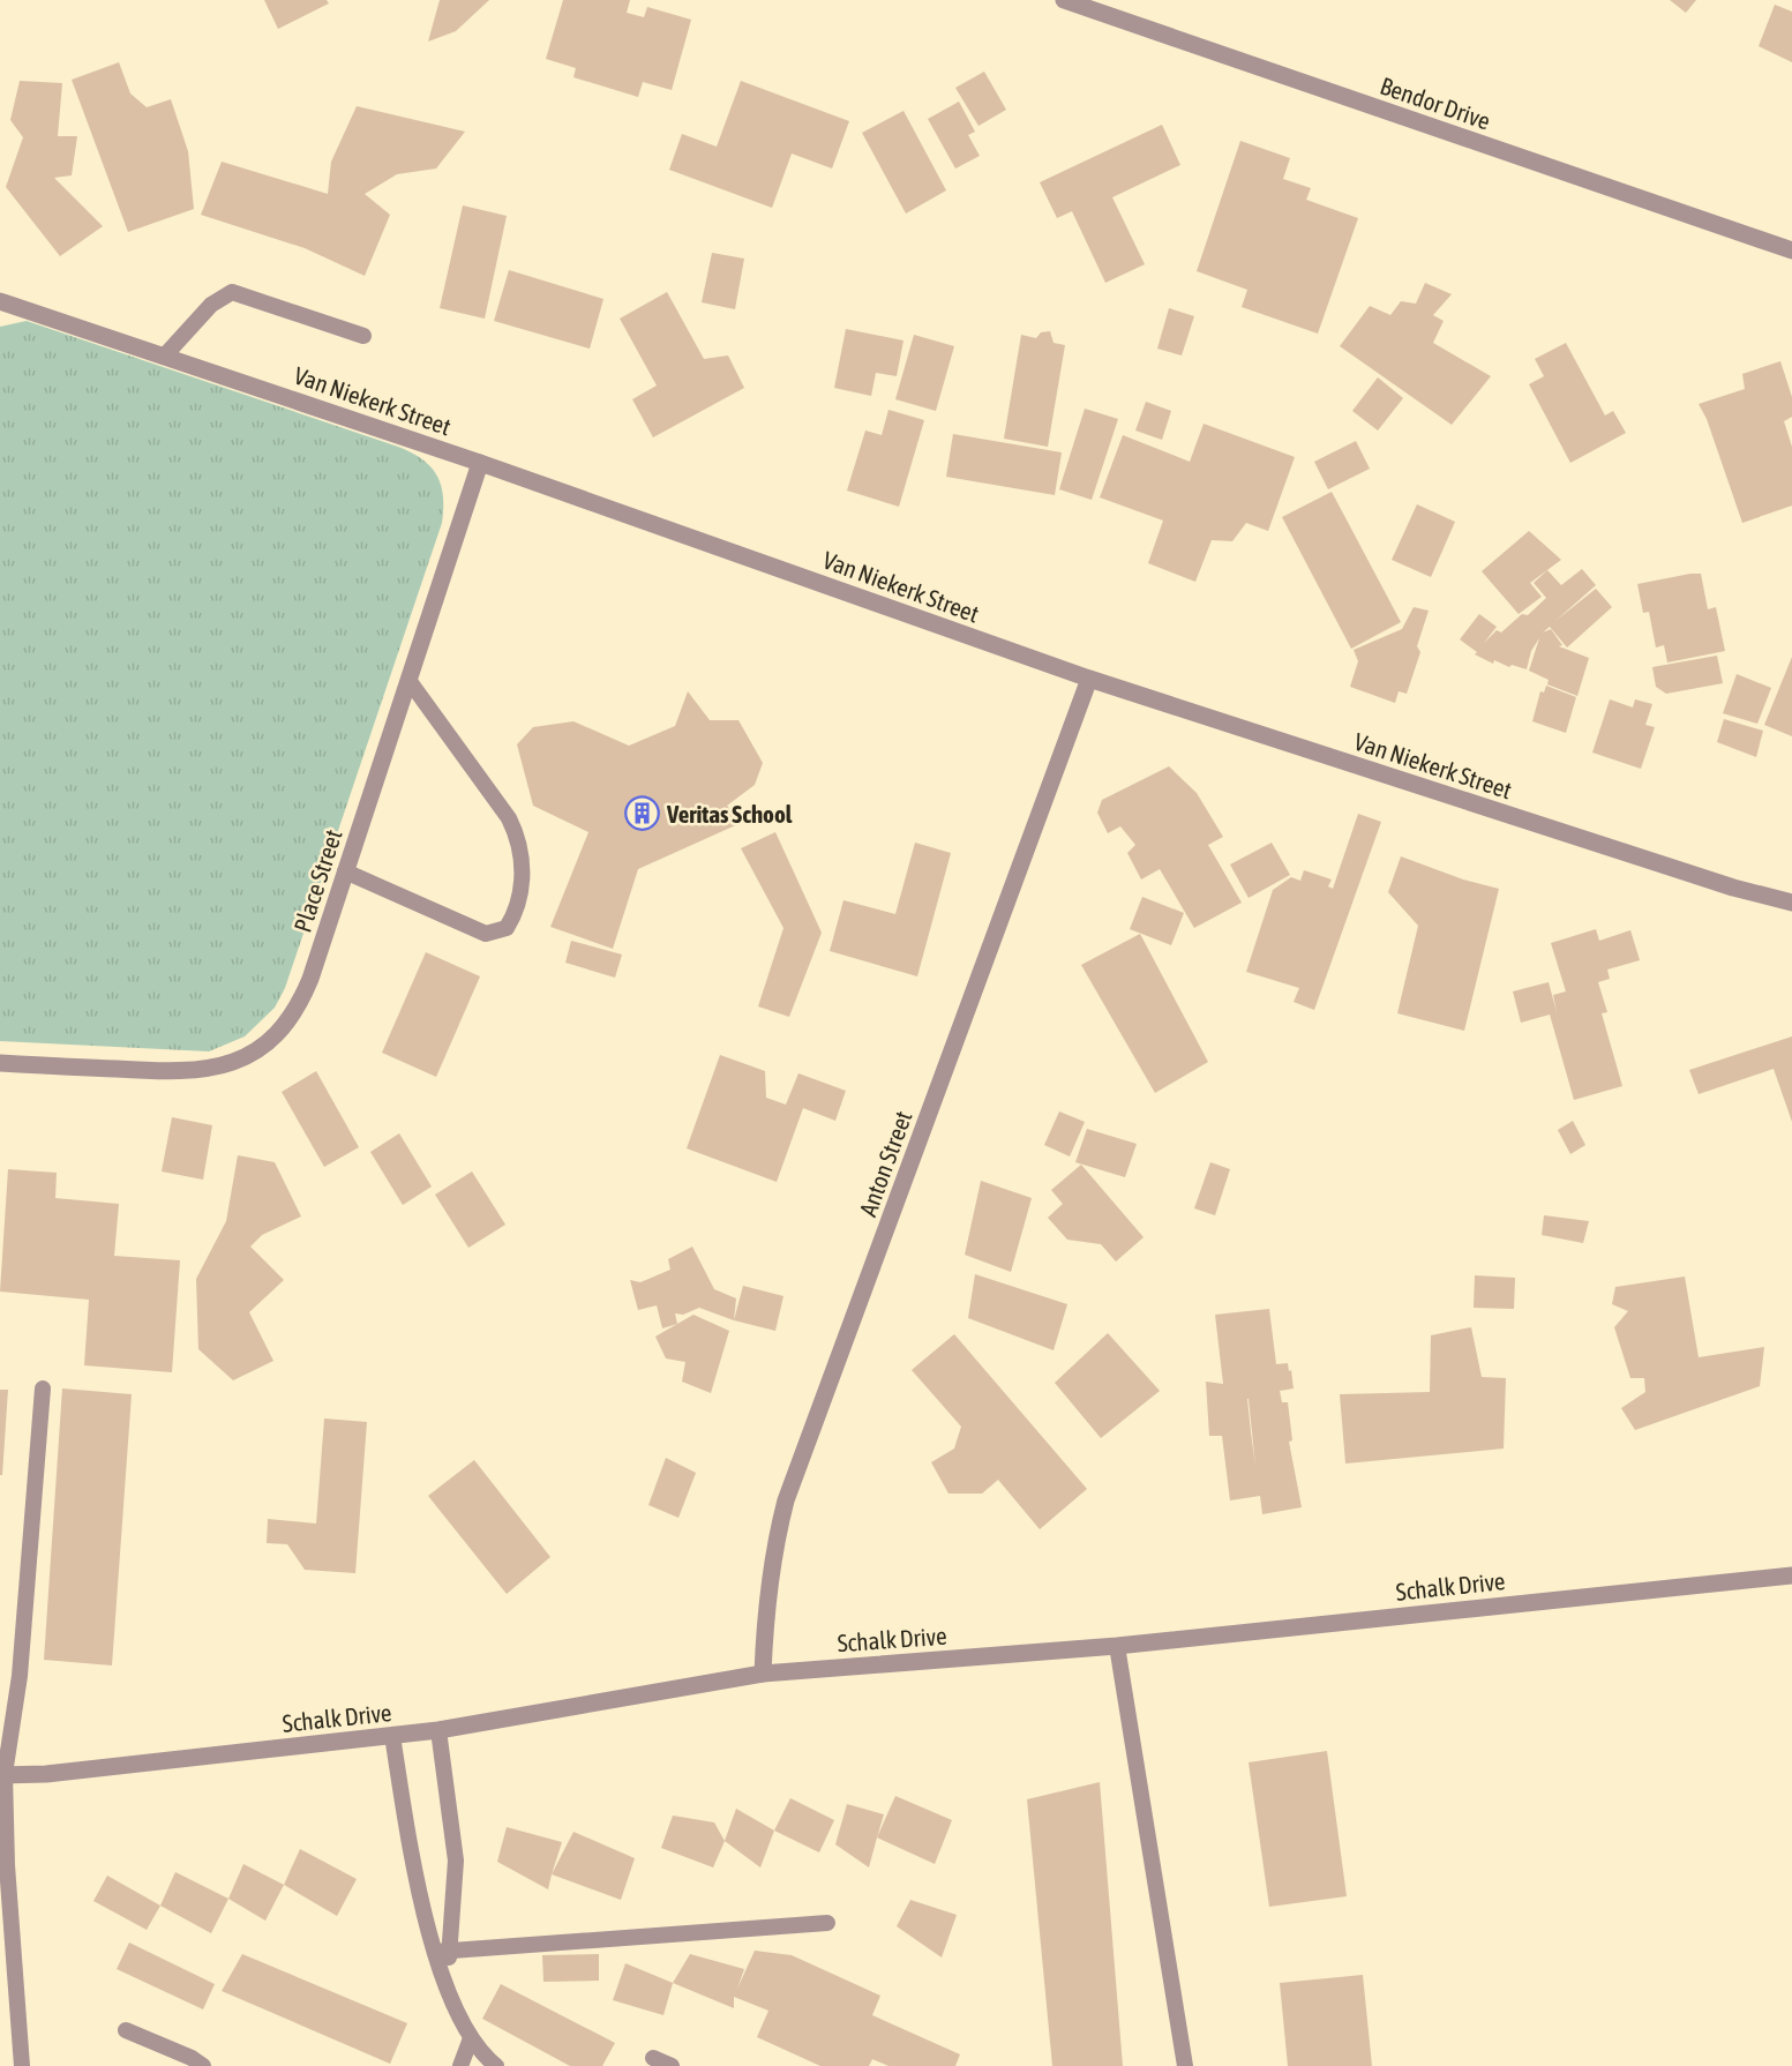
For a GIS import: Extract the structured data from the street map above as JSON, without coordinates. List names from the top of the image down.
{
  "streets": {
    "street": [
      "Bendor Drive",
      "Van Niekerk Street",
      "Place Street",
      "Anton Street",
      "Schalk Drive"
    ]
  },
  "crossings": [
    ["Van Niekerk Street", "Place Street"],
    ["Van Niekerk Street", "Anton Street"],
    ["Anton Street", "Schalk Drive"]
  ],
  "places": {
    "building": ["Veritas School"]
  }
}
